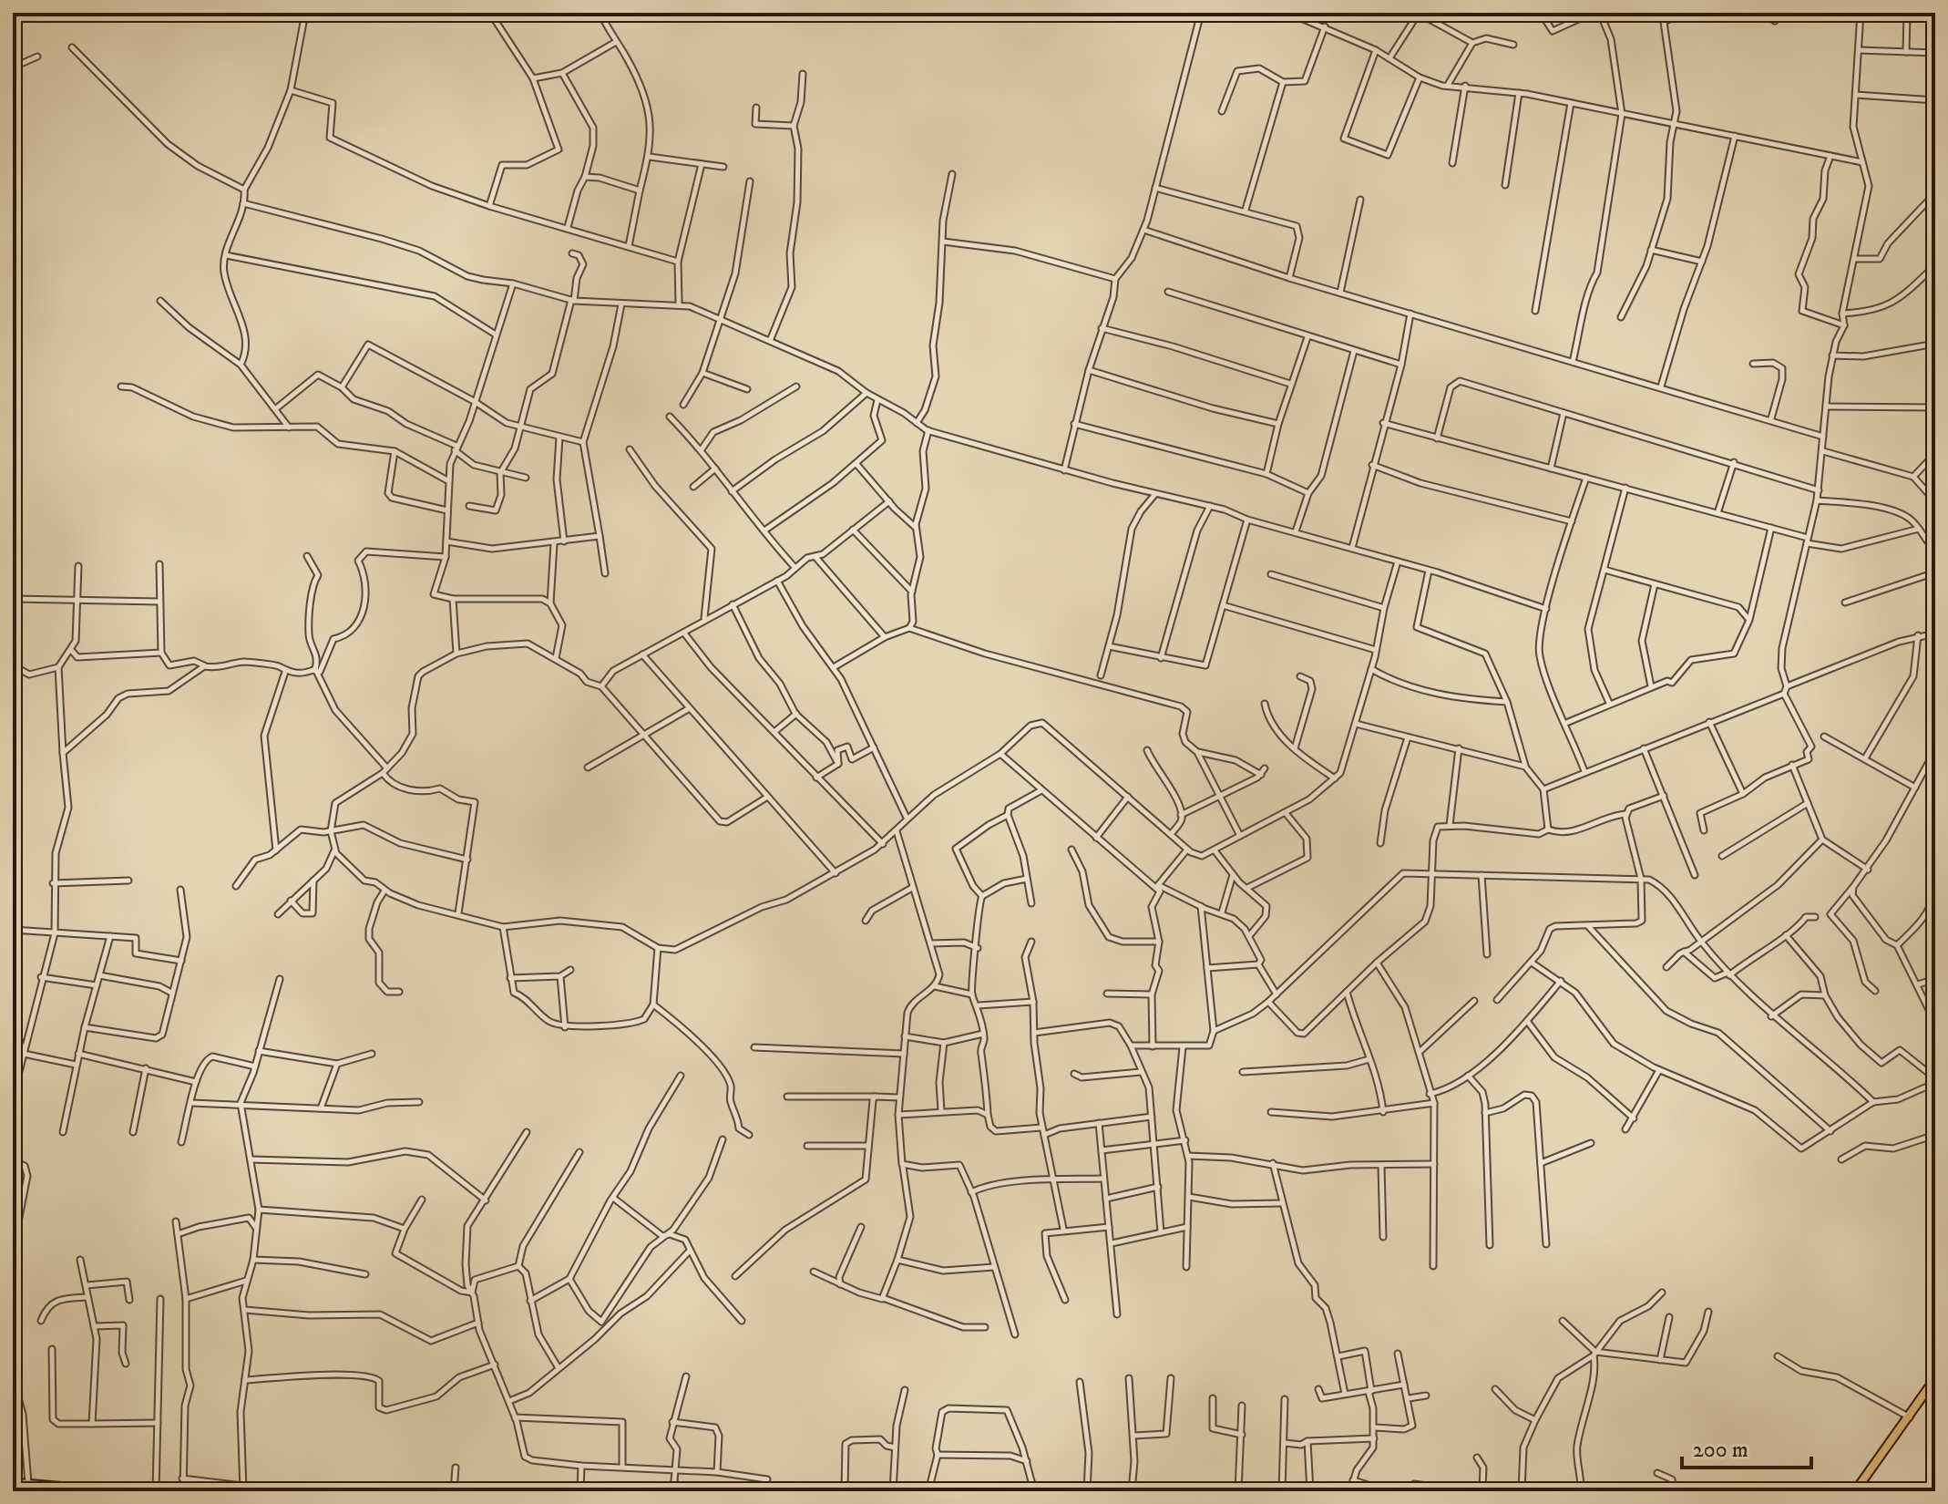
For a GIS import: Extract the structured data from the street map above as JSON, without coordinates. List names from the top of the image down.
{
  "scale_bar": "200 m"
}
